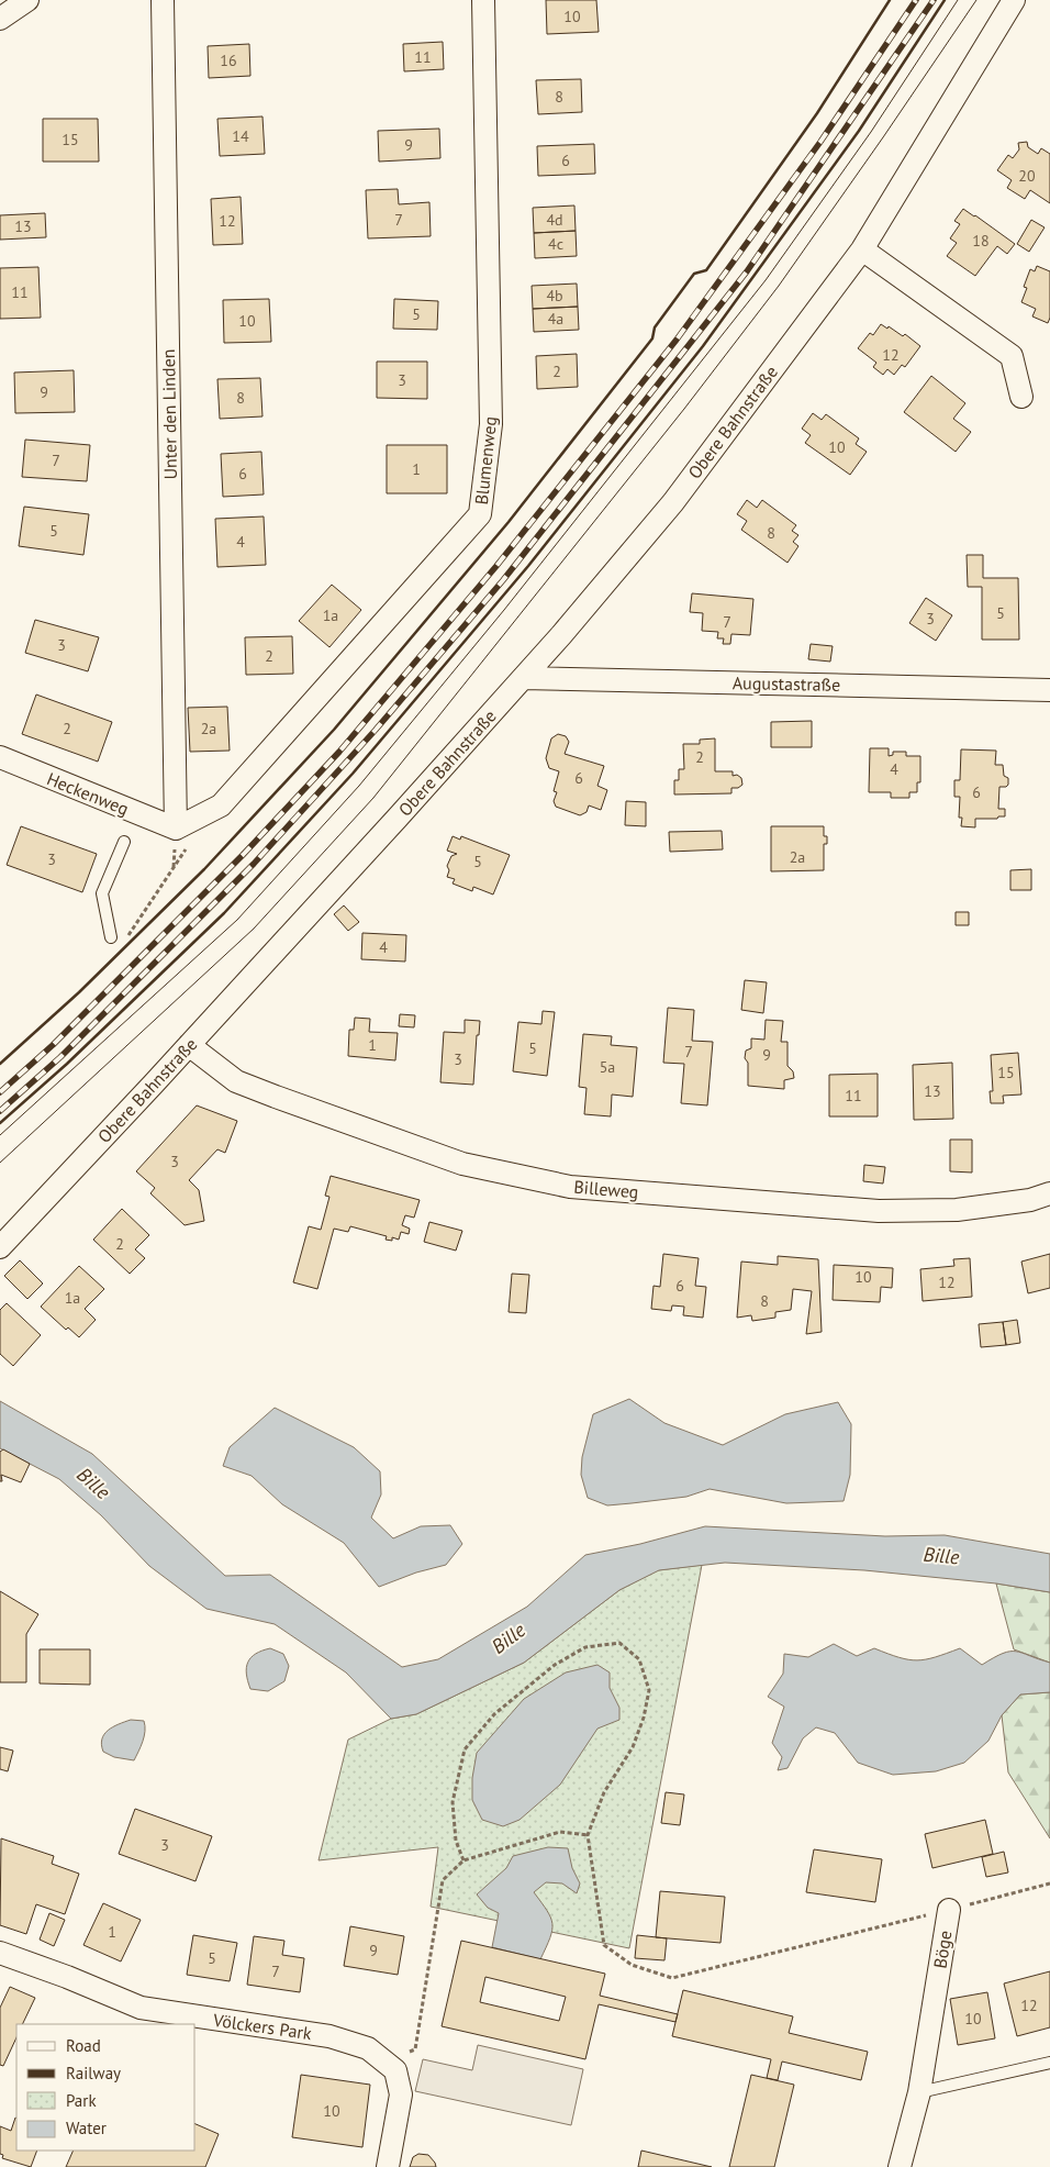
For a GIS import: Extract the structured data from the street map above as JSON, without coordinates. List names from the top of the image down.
{
  "streets": {
    "street": [
      "Unter den Linden",
      "Obere Bahnstraße",
      "Blumenweg",
      "Augustastraße",
      "Heckenweg",
      "Billeweg",
      "Böge",
      "Völckers Park"
    ]
  },
  "crossings": [
    ["Unter den Linden", "Blumenweg"],
    ["Unter den Linden", "Heckenweg"],
    ["Obere Bahnstraße", "Augustastraße"],
    ["Obere Bahnstraße", "Billeweg"],
    ["Blumenweg", "Heckenweg"]
  ],
  "water": ["Bille"],
  "house_numbers": [
    "10",
    "11",
    "16",
    "8",
    "14",
    "15",
    "9",
    "6",
    "20",
    "7",
    "4d",
    "12",
    "13",
    "18",
    "4c",
    "11",
    "4b",
    "5",
    "4a",
    "10",
    "12",
    "2",
    "3",
    "9",
    "8",
    "10",
    "7",
    "1",
    "6",
    "5",
    "8",
    "4",
    "5",
    "1a",
    "3",
    "7",
    "3",
    "2",
    "2",
    "2a",
    "2",
    "4",
    "6",
    "6",
    "2a",
    "3",
    "5",
    "4",
    "1",
    "5",
    "7",
    "9",
    "3",
    "5a",
    "15",
    "13",
    "11",
    "3",
    "2",
    "10",
    "12",
    "6",
    "1a",
    "8",
    "3",
    "1",
    "9",
    "5",
    "7",
    "12",
    "10",
    "10"
  ],
  "legend": [
    "Road",
    "Railway",
    "Park",
    "Water"
  ]
}
